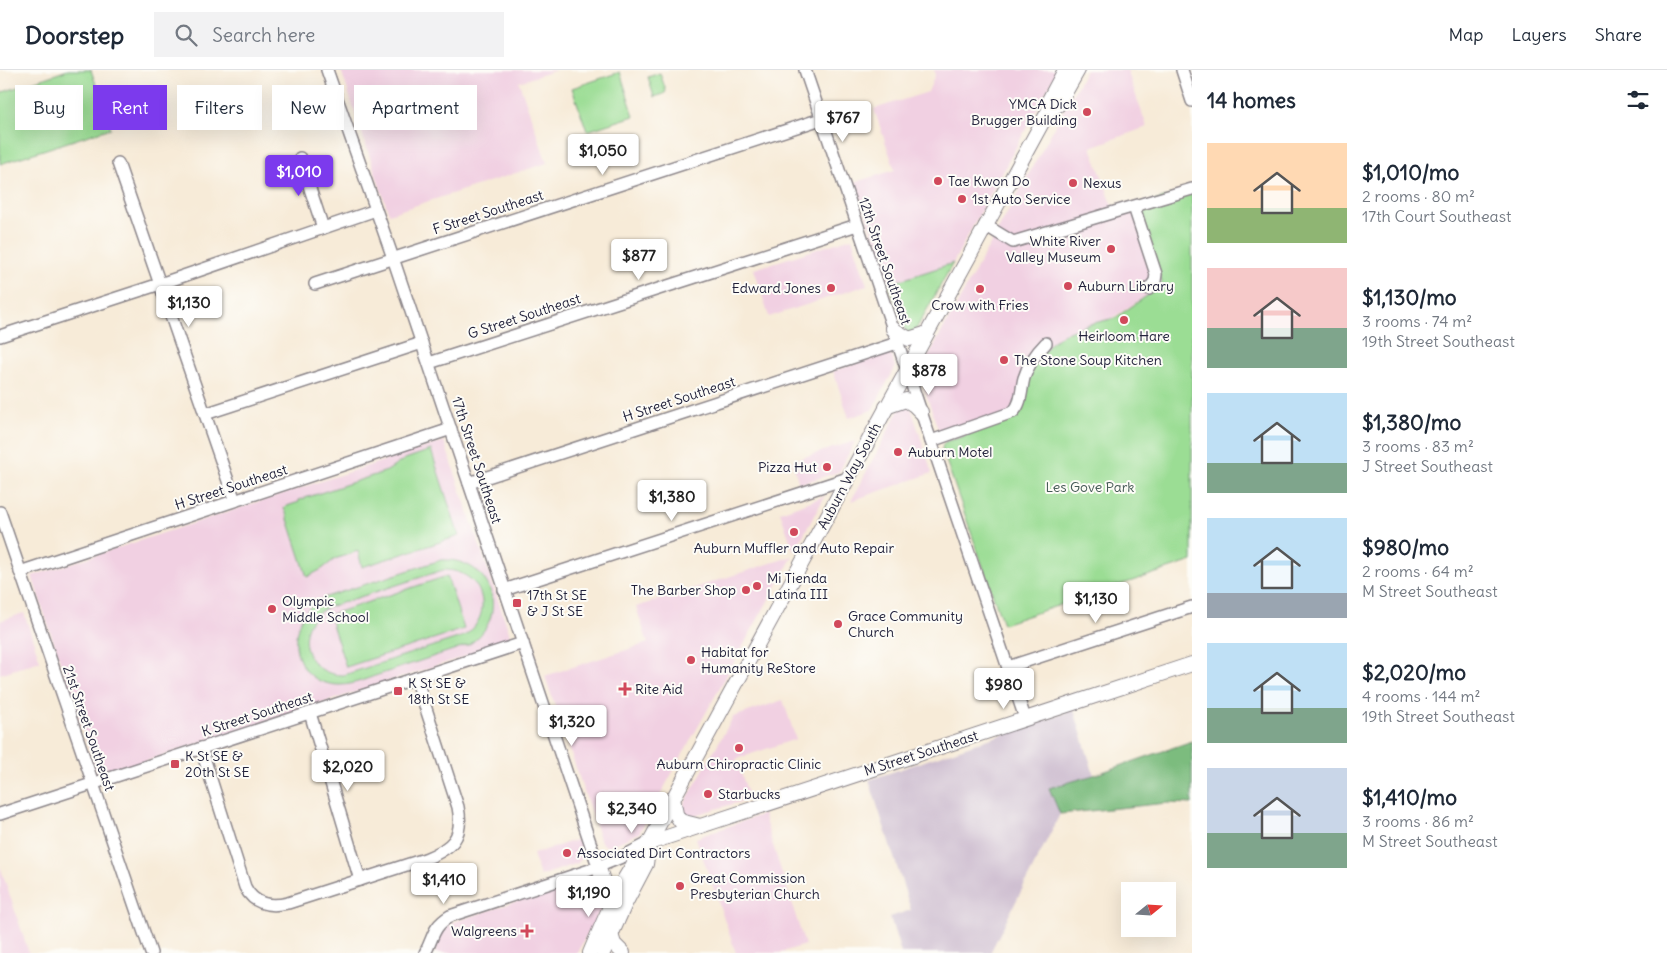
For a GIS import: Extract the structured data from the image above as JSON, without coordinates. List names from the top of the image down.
{
  "streets": {
    "main road": ["Auburn Way South", "M Street Southeast"],
    "street": [
      "F Street Southeast",
      "12th Street Southeast",
      "G Street Southeast",
      "H Street Southeast",
      "17th Street Southeast",
      "K Street Southeast",
      "21st Street Southeast"
    ]
  },
  "crossings": [
    ["F Street Southeast", "12th Street Southeast"],
    ["F Street Southeast", "17th Street Southeast"],
    ["12th Street Southeast", "G Street Southeast"],
    ["12th Street Southeast", "H Street Southeast"],
    ["12th Street Southeast", "Auburn Way South"],
    ["12th Street Southeast", "M Street Southeast"],
    ["G Street Southeast", "17th Street Southeast"],
    ["H Street Southeast", "17th Street Southeast"],
    ["H Street Southeast", "21st Street Southeast"],
    ["17th Street Southeast", "K Street Southeast"],
    ["17th Street Southeast", "M Street Southeast"],
    ["Auburn Way South", "M Street Southeast"],
    ["K Street Southeast", "21st Street Southeast"]
  ],
  "parks": ["Les Gove Park"],
  "places": {
    "other": [
      "YMCA Dick Brugger Building",
      "Tae Kwon Do",
      "Nexus",
      "1st Auto Service",
      "White River Valley Museum",
      "Auburn Library",
      "Edward Jones",
      "Crow with Fries",
      "Heirloom Hare",
      "The Stone Soup Kitchen",
      "Auburn Motel",
      "Pizza Hut",
      "Auburn Muffler and Auto Repair",
      "Mi Tienda Latina III",
      "The Barber Shop",
      "Olympic Middle School",
      "Grace Community Church",
      "Habitat for Humanity ReStore",
      "Auburn Chiropractic Clinic",
      "Starbucks",
      "Associated Dirt Contractors",
      "Great Commission Presbyterian Church"
    ],
    "transit": ["17th St SE & J St SE", "K St SE & 18th St SE", "K St SE & 20th St SE"],
    "health": ["Rite Aid", "Walgreens"]
  },
  "north": "right",
  "page": {
    "header": "Doorstep",
    "search": "Search here",
    "nav": ["Map", "Layers", "Share"],
    "heading": "14 homes",
    "chip": [
      "Buy",
      "Rent",
      "Filters",
      "New",
      "Apartment"
    ],
    "price": [
      "$767",
      "$1,050",
      "$1,010",
      "$877",
      "$1,130",
      "$878",
      "$1,380",
      "$1,130",
      "$980",
      "$1,320",
      "$2,020",
      "$2,340",
      "$1,410",
      "$1,190"
    ],
    "list": [
      {
        "name": "$1,010/mo",
        "note": "2 rooms · 80 m² · 17th Court Southeast"
      },
      {
        "name": "$1,130/mo",
        "note": "3 rooms · 74 m² · 19th Street Southeast"
      },
      {
        "name": "$1,380/mo",
        "note": "3 rooms · 83 m² · J Street Southeast"
      },
      {
        "name": "$980/mo",
        "note": "2 rooms · 64 m² · M Street Southeast"
      },
      {
        "name": "$2,020/mo",
        "note": "4 rooms · 144 m² · 19th Street Southeast"
      },
      {
        "name": "$1,410/mo",
        "note": "3 rooms · 86 m² · M Street Southeast"
      }
    ]
  }
}
